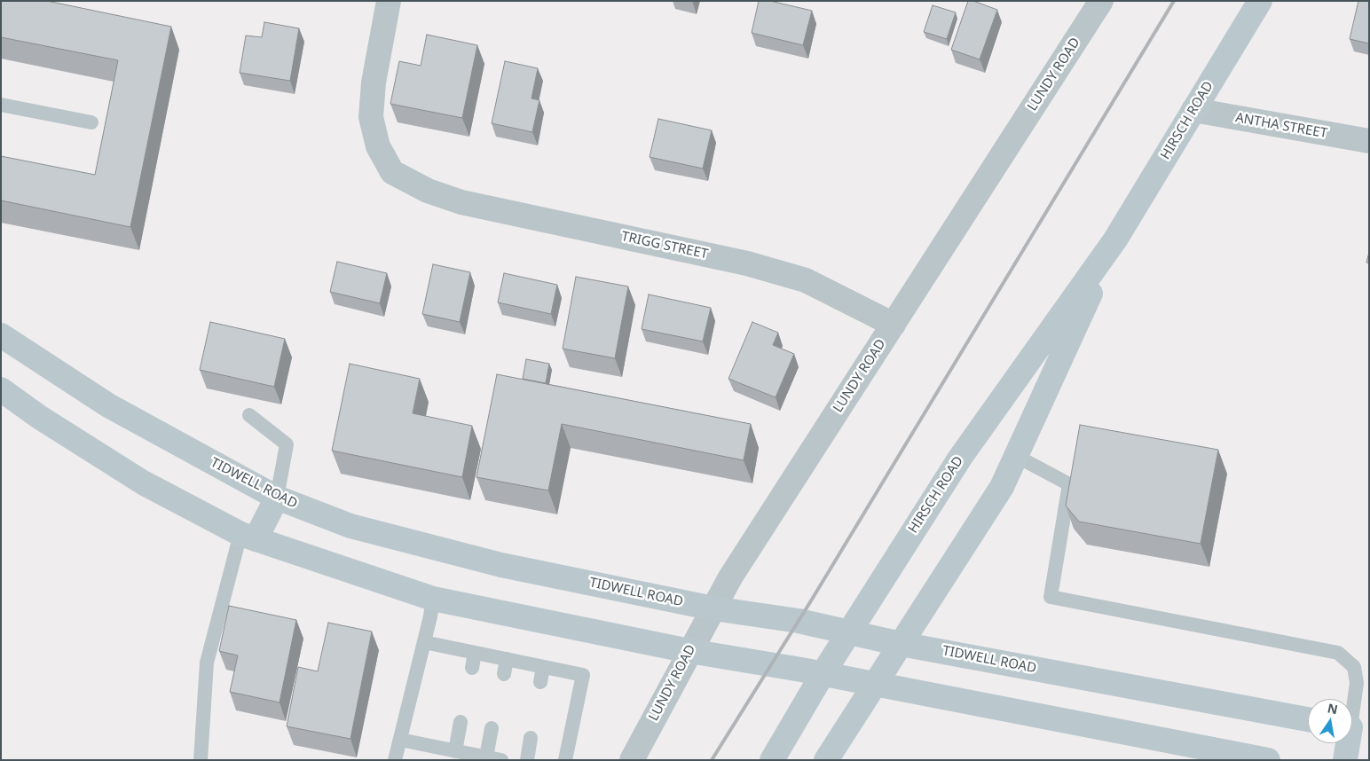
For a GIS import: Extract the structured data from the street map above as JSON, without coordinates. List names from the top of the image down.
{
  "streets": {
    "main road": ["HIRSCH ROAD", "TIDWELL ROAD"],
    "street": ["LUNDY ROAD", "ANTHA STREET", "TRIGG STREET"]
  },
  "crossings": [
    ["LUNDY ROAD", "TRIGG STREET"],
    ["LUNDY ROAD", "TIDWELL ROAD"],
    ["HIRSCH ROAD", "ANTHA STREET"],
    ["HIRSCH ROAD", "TIDWELL ROAD"]
  ],
  "north": "top"
}
